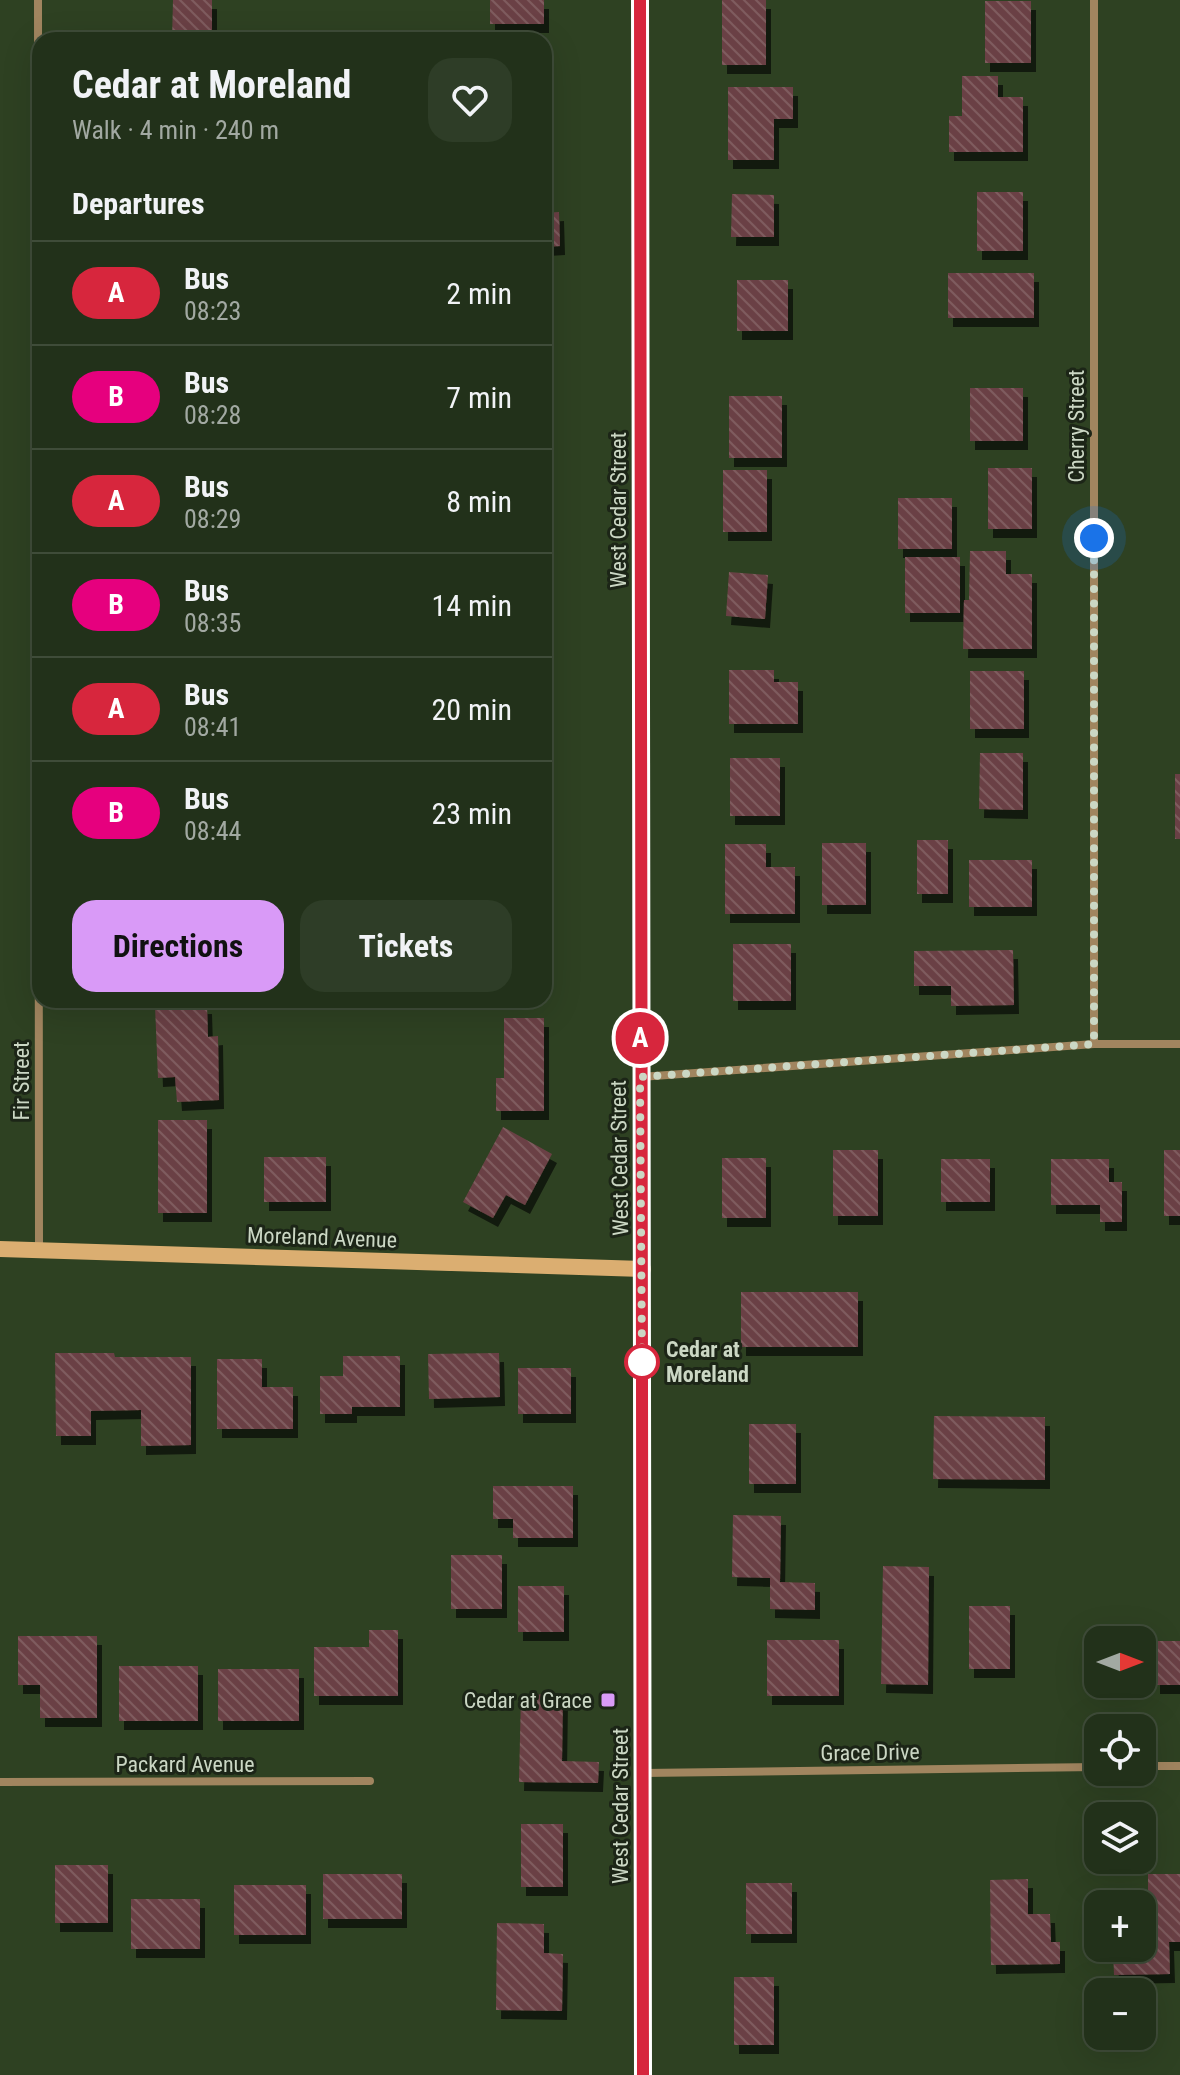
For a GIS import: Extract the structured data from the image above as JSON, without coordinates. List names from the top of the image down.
{
  "streets": {
    "street": [
      "Cherry Street",
      "West Cedar Street",
      "Fir Street",
      "Moreland Avenue",
      "Grace Drive",
      "Packard Avenue"
    ]
  },
  "crossings": [
    ["West Cedar Street", "Moreland Avenue"],
    ["West Cedar Street", "Grace Drive"],
    ["Fir Street", "Moreland Avenue"]
  ],
  "places": {
    "other": ["Cedar at Moreland"],
    "transit": ["Cedar at Grace"]
  },
  "lines": ["bus line A"],
  "north": "right",
  "page": {
    "on_map": "A",
    "heading": [
      ["Cedar at Moreland", "Walk · 4 min · 240 m"],
      "Departures"
    ],
    "list": [
      {
        "mark": "A",
        "name": "Bus",
        "note": "08:23",
        "value": "2 min"
      },
      {
        "mark": "B",
        "name": "Bus",
        "note": "08:28",
        "value": "7 min"
      },
      {
        "mark": "A",
        "name": "Bus",
        "note": "08:29",
        "value": "8 min"
      },
      {
        "mark": "B",
        "name": "Bus",
        "note": "08:35",
        "value": "14 min"
      },
      {
        "mark": "A",
        "name": "Bus",
        "note": "08:41",
        "value": "20 min"
      },
      {
        "mark": "B",
        "name": "Bus",
        "note": "08:44",
        "value": "23 min"
      }
    ],
    "buttons": ["Directions", "Tickets"],
    "map_buttons": ["+", "−"]
  }
}
